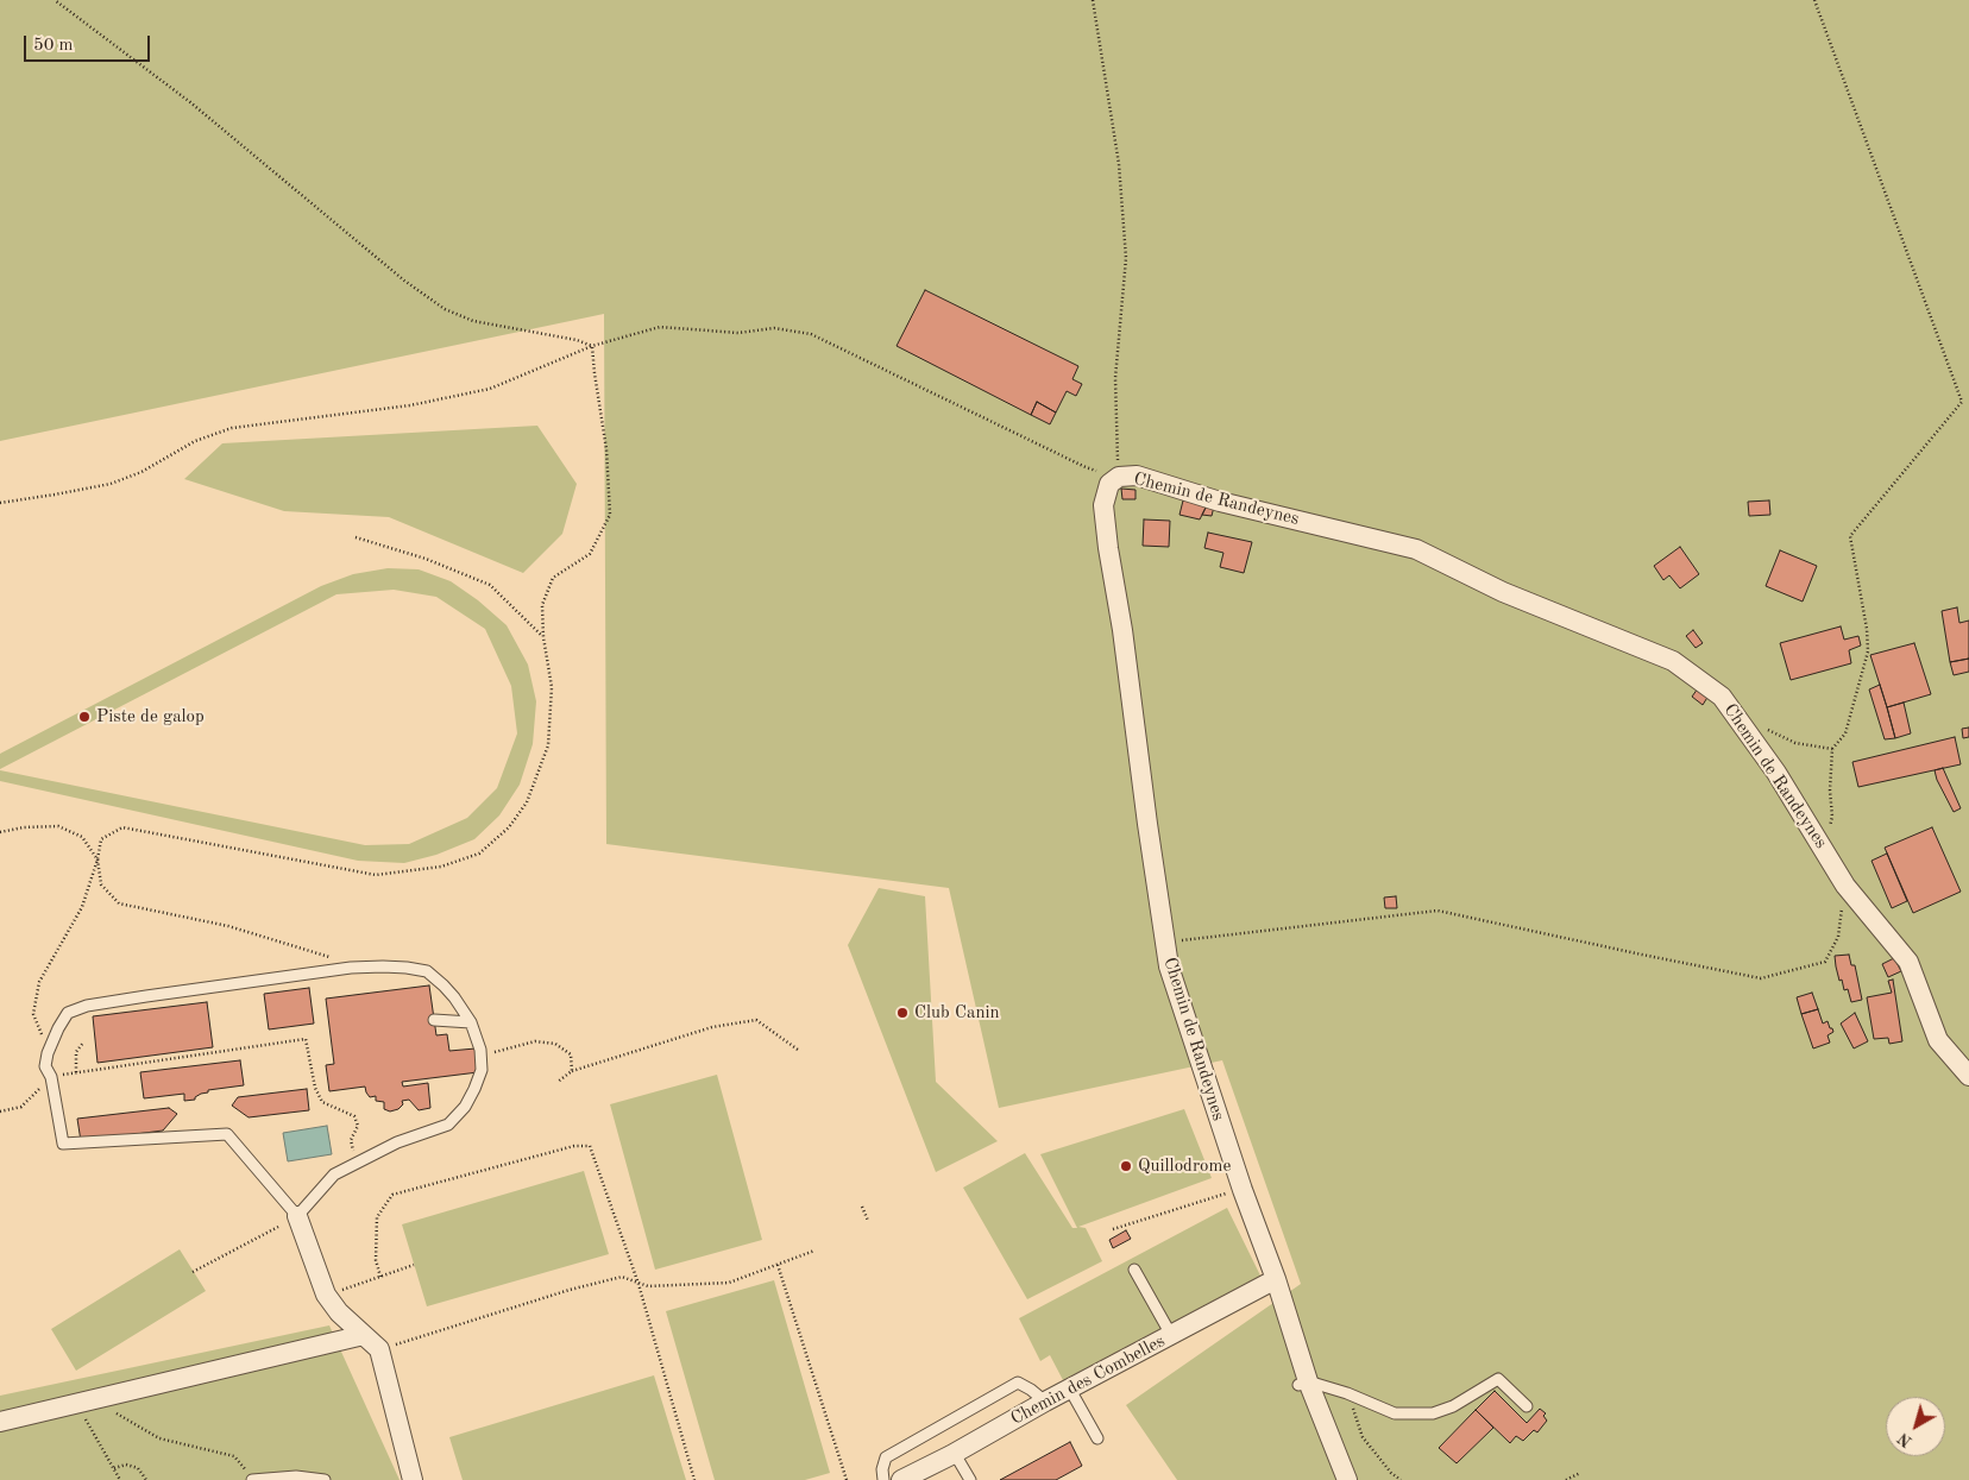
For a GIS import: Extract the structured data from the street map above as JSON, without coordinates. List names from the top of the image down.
{
  "streets": {
    "street": ["Chemin de Randeynes", "Chemin des Combelles"]
  },
  "crossings": [
    ["Chemin de Randeynes", "Chemin des Combelles"]
  ],
  "places": ["Piste de galop", "Club Canin", "Quillodrome"],
  "scale_bar": "50 m",
  "north": "bottom left"
}
